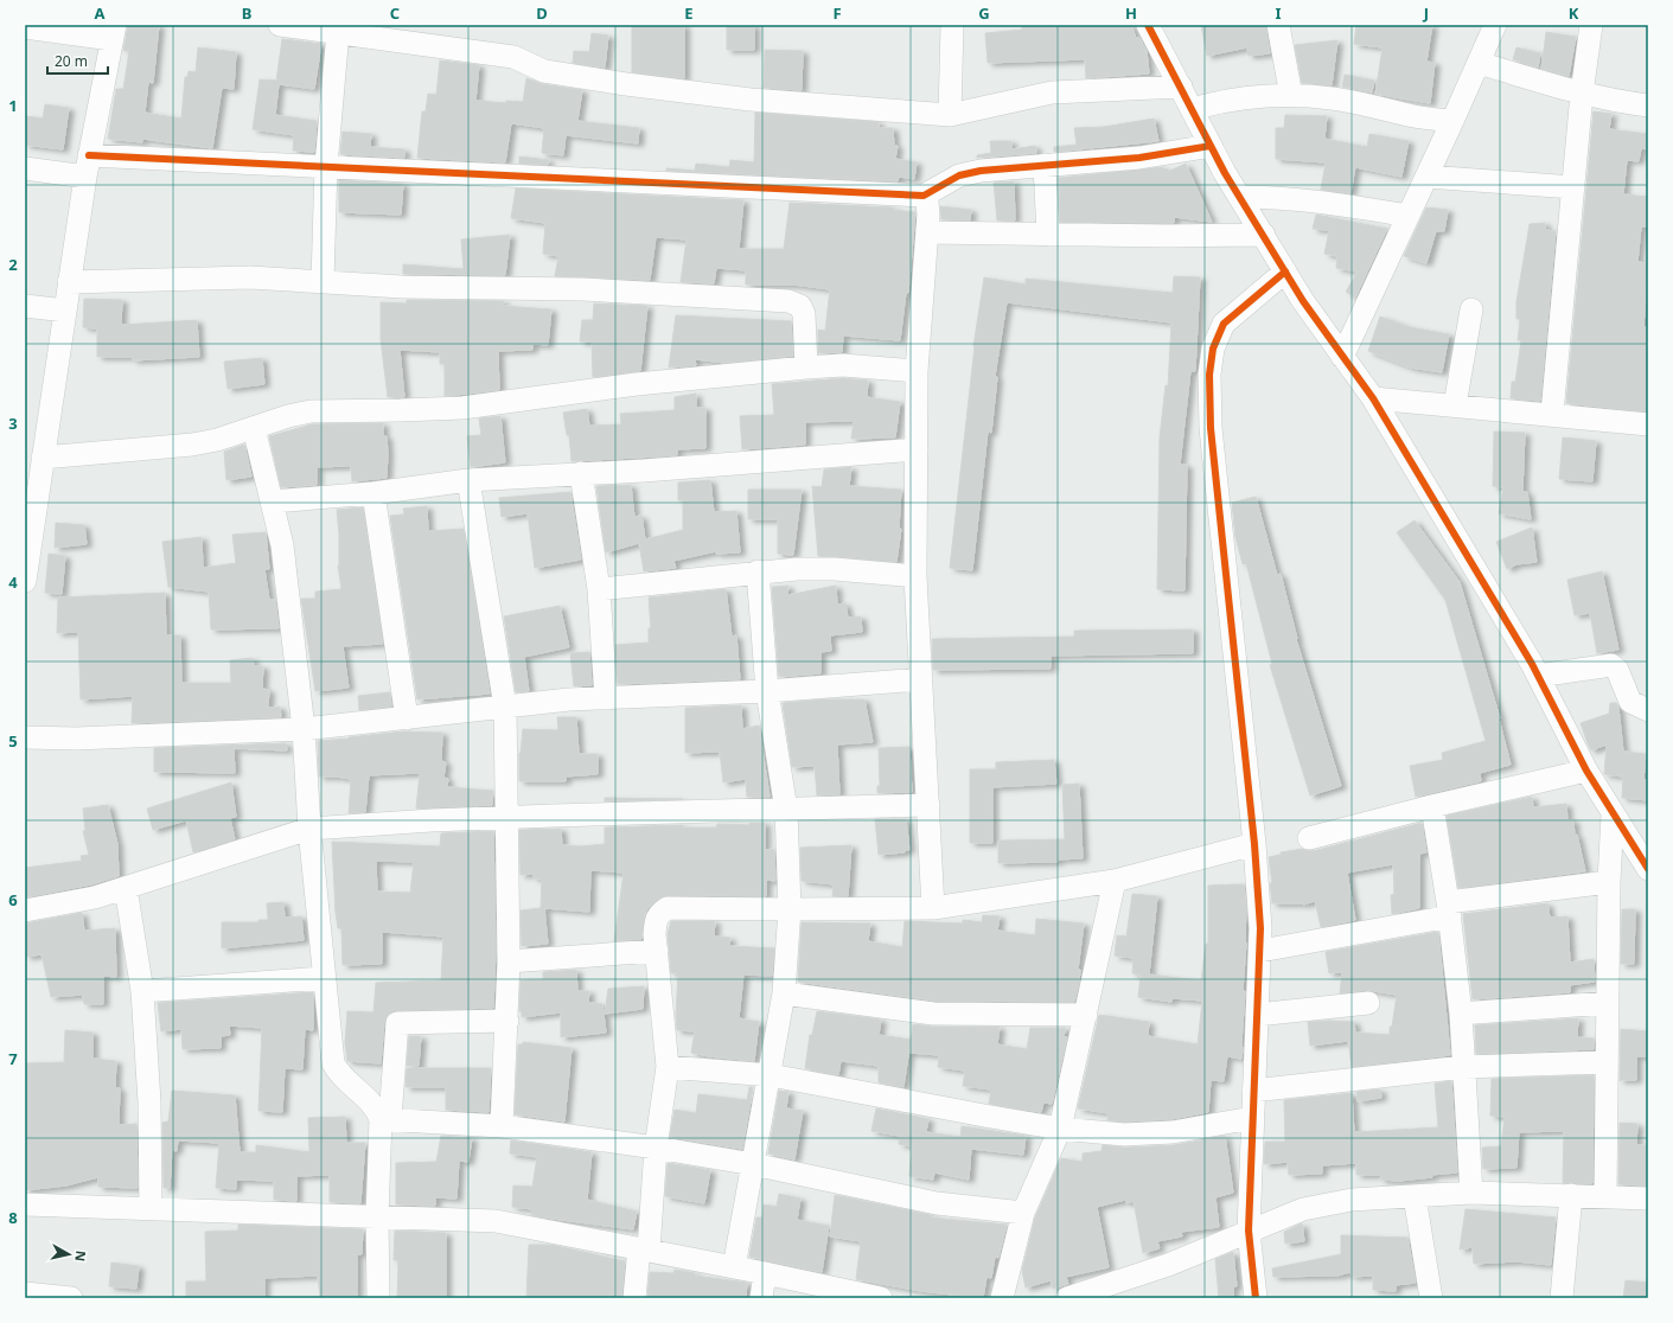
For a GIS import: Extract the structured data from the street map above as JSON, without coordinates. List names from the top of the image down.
{
  "scale_bar": "20 m",
  "north": "right",
  "grid": {
    "columns": [
      "A",
      "B",
      "C",
      "D",
      "E",
      "F",
      "G",
      "H",
      "I",
      "J",
      "K"
    ],
    "rows": [
      "1",
      "2",
      "3",
      "4",
      "5",
      "6",
      "7",
      "8"
    ]
  }
}
